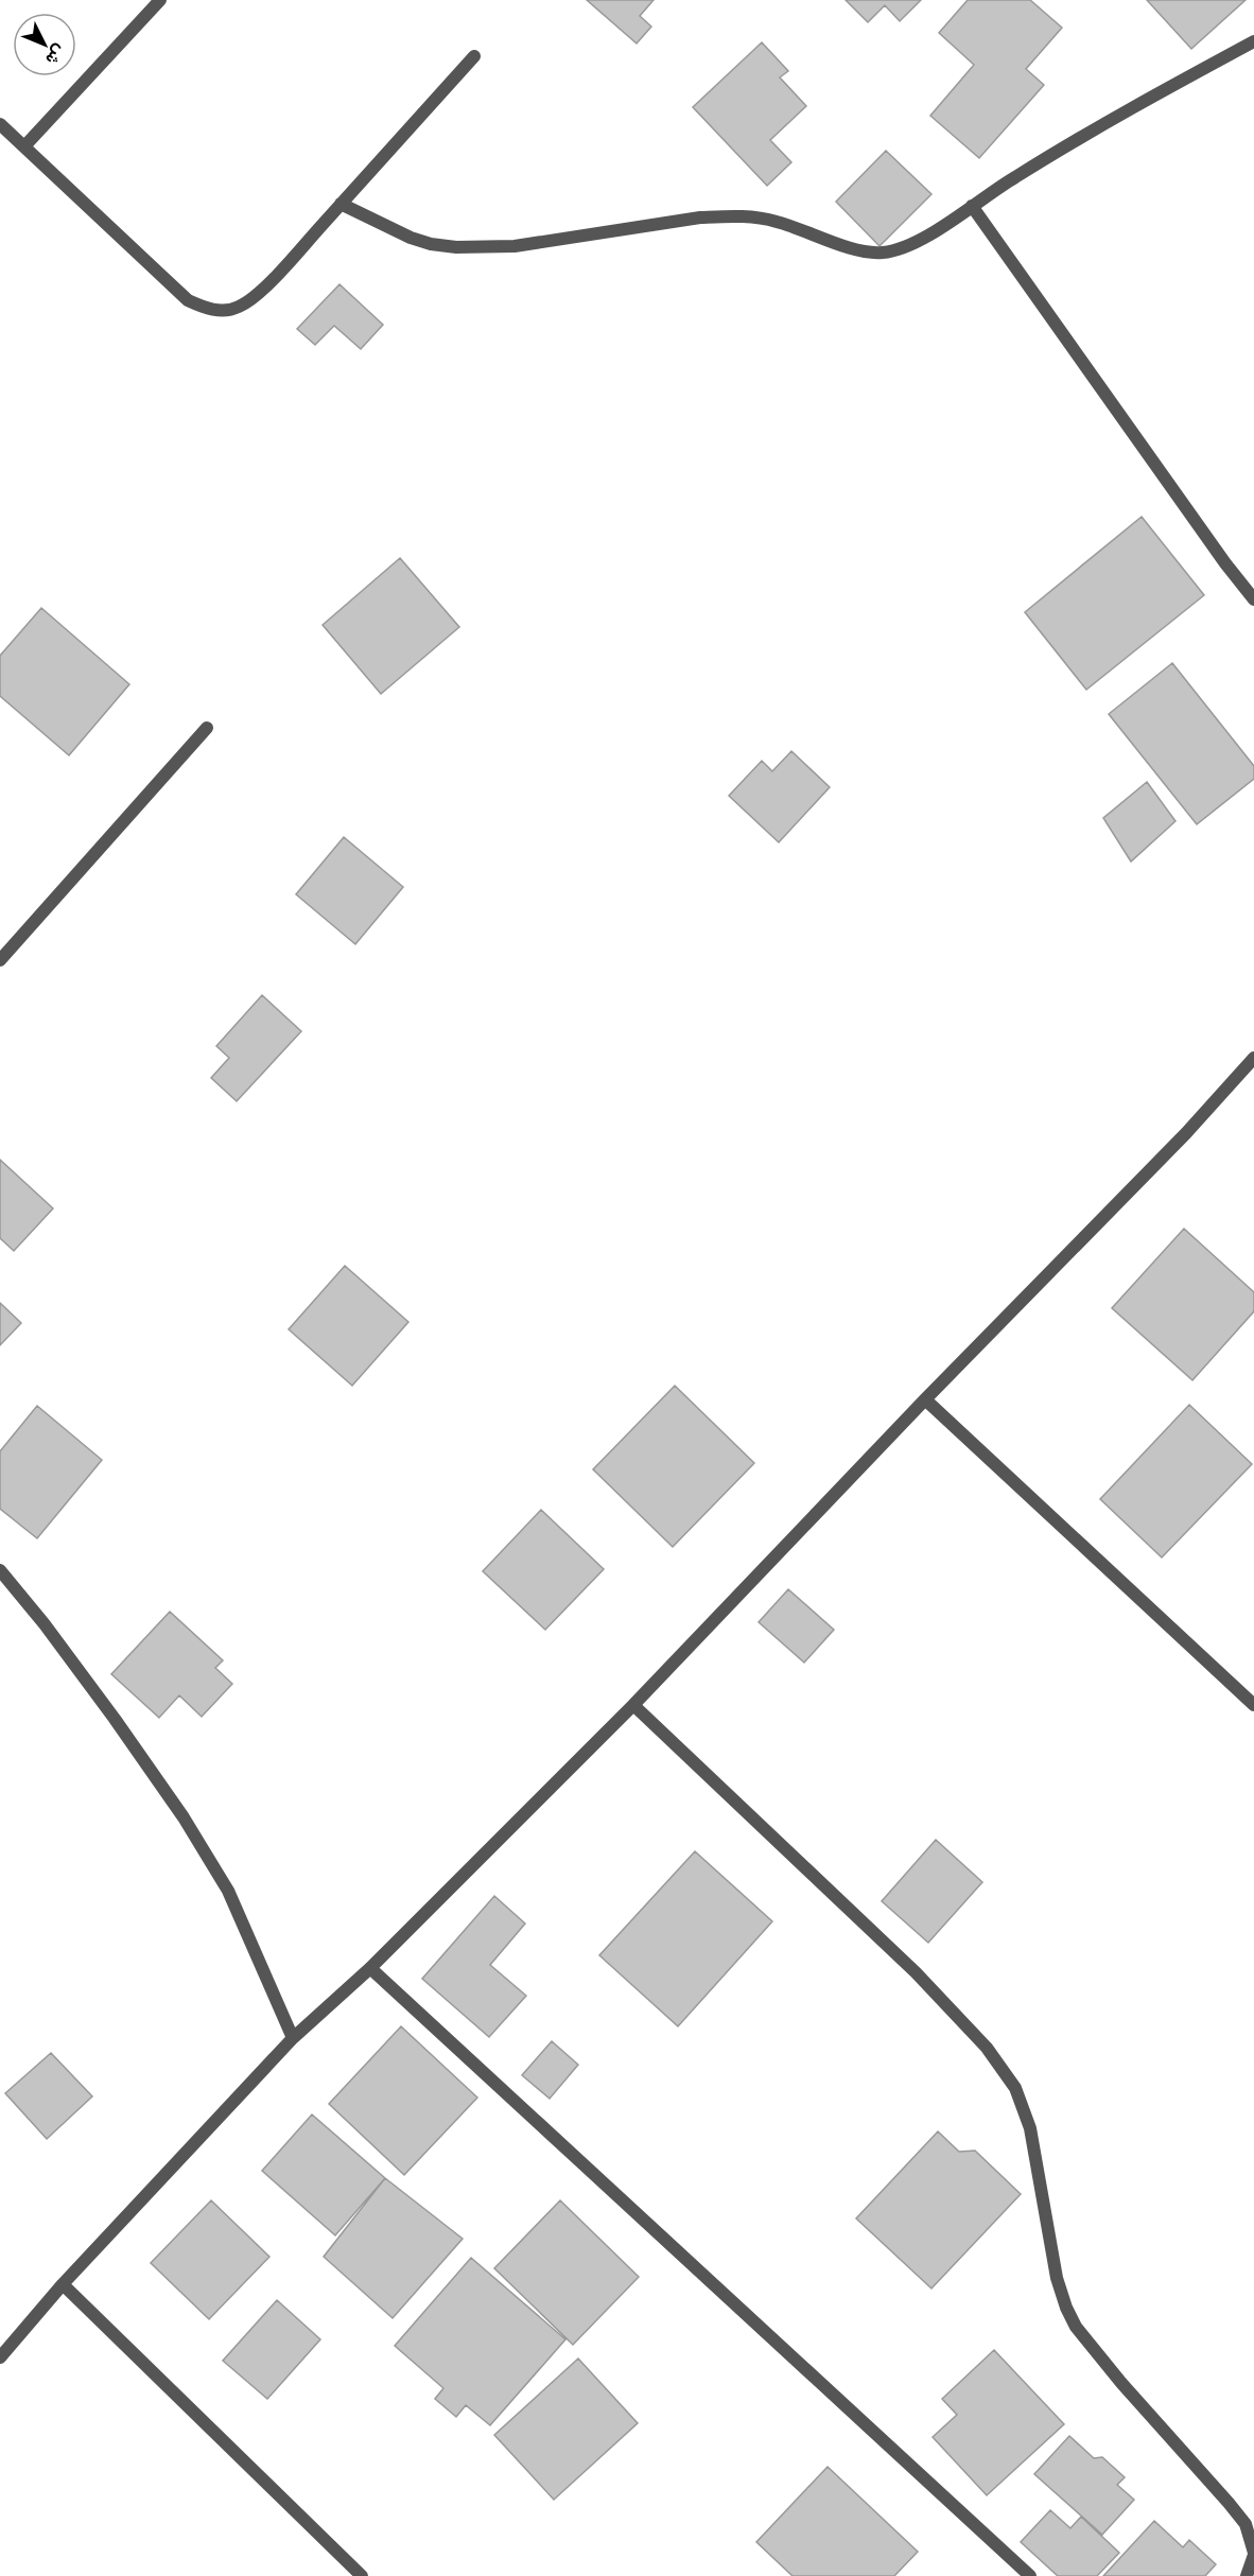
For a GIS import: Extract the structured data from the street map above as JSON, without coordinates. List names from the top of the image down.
{
  "north": "bottom right"
}
